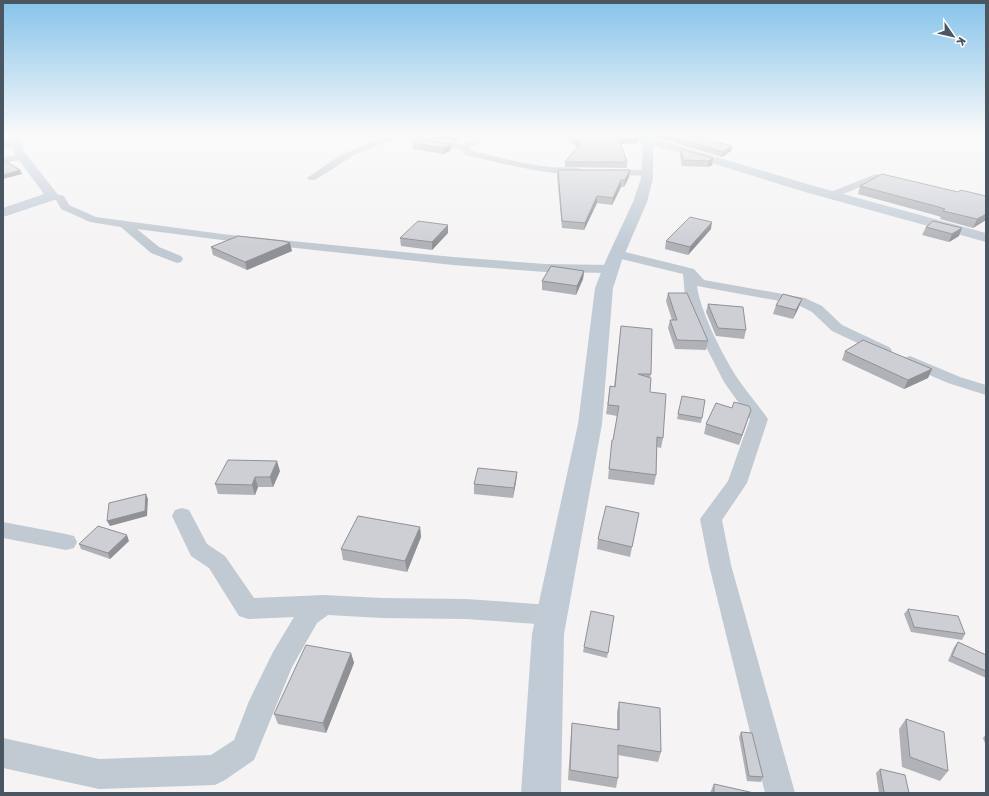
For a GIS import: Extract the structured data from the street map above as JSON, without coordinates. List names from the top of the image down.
{
  "north": "bottom right"
}
